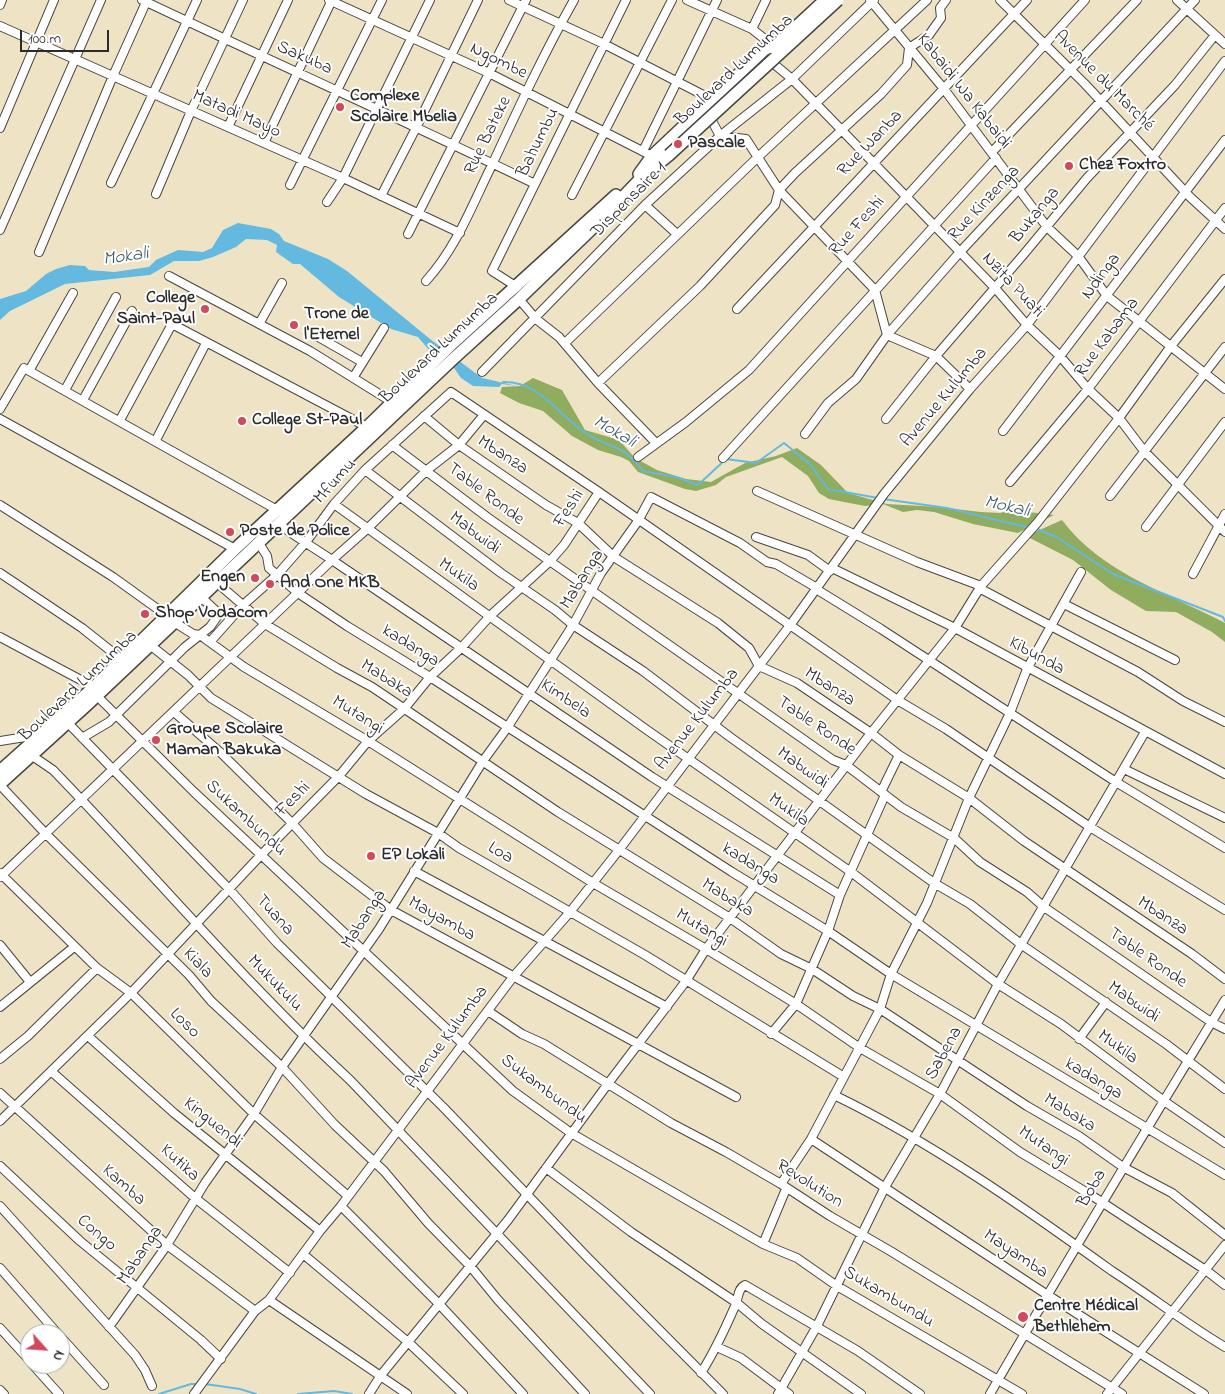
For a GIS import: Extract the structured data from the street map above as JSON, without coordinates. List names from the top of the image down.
{
  "streets": {
    "highway": ["Boulevard Lumumba"],
    "street": [
      "Sakuba",
      "Ngombe",
      "Avenue du Marché",
      "Kabaidi Wa Kabaidi",
      "Matadi Mayo",
      "Rue Bateke",
      "Bahumbu",
      "Rue Wanba",
      "Dispensaire 1",
      "Rue Kinzenga",
      "Bukanga",
      "Rue Feshi",
      "Ndinga",
      "Nzita Puati",
      "Rue Kabama",
      "Avenue Kulumba",
      "Mbanza",
      "Mfumu",
      "Table Ronde",
      "Feshi",
      "Mabwidi",
      "Mukila",
      "Mabanga",
      "kadanga",
      "Kibunda",
      "Mabaka",
      "Kimbela",
      "Mutangi",
      "Sukambundu",
      "Loa",
      "Tuana",
      "Mayamba",
      "Kiala",
      "Mukukulu",
      "Loso",
      "Sabena",
      "Kinguendi",
      "Kutika",
      "Revolution",
      "Kamba",
      "Boba",
      "Congo"
    ]
  },
  "crossings": [
    ["Sakuba", "Rue Bateke"],
    ["Sakuba", "Bahumbu"],
    ["Ngombe", "Rue Bateke"],
    ["Ngombe", "Bahumbu"],
    ["Boulevard Lumumba", "Bahumbu"],
    ["Boulevard Lumumba", "kadanga"],
    ["Boulevard Lumumba", "Mabaka"],
    ["Boulevard Lumumba", "Kimbela"],
    ["Boulevard Lumumba", "Mutangi"],
    ["Boulevard Lumumba", "Sukambundu"],
    ["Boulevard Lumumba", "Loa"],
    ["Boulevard Lumumba", "Tuana"],
    ["Boulevard Lumumba", "Kiala"],
    ["Boulevard Lumumba", "Mukukulu"],
    ["Avenue du Marché", "Rue Wanba"],
    ["Avenue du Marché", "Rue Kinzenga"],
    ["Avenue du Marché", "Bukanga"],
    ["Avenue du Marché", "Rue Feshi"],
    ["Avenue du Marché", "Ndinga"],
    ["Avenue du Marché", "Rue Kabama"],
    ["Avenue du Marché", "Avenue Kulumba"],
    ["Kabaidi Wa Kabaidi", "Rue Wanba"],
    ["Kabaidi Wa Kabaidi", "Dispensaire 1"],
    ["Kabaidi Wa Kabaidi", "Rue Kinzenga"],
    ["Kabaidi Wa Kabaidi", "Bukanga"],
    ["Kabaidi Wa Kabaidi", "Rue Feshi"],
    ["Kabaidi Wa Kabaidi", "Ndinga"],
    ["Kabaidi Wa Kabaidi", "Rue Kabama"],
    ["Kabaidi Wa Kabaidi", "Avenue Kulumba"],
    ["Matadi Mayo", "Rue Bateke"],
    ["Rue Wanba", "Nzita Puati"],
    ["Dispensaire 1", "Nzita Puati"],
    ["Rue Kinzenga", "Nzita Puati"],
    ["Bukanga", "Nzita Puati"],
    ["Rue Feshi", "Nzita Puati"],
    ["Ndinga", "Nzita Puati"],
    ["Nzita Puati", "Rue Kabama"],
    ["Nzita Puati", "Avenue Kulumba"],
    ["Avenue Kulumba", "Mbanza"],
    ["Avenue Kulumba", "Table Ronde"],
    ["Avenue Kulumba", "Mabwidi"],
    ["Avenue Kulumba", "Mukila"],
    ["Avenue Kulumba", "Mabanga"],
    ["Avenue Kulumba", "kadanga"],
    ["Avenue Kulumba", "Kibunda"],
    ["Avenue Kulumba", "Mabaka"],
    ["Avenue Kulumba", "Kimbela"],
    ["Avenue Kulumba", "Mutangi"],
    ["Avenue Kulumba", "Sukambundu"],
    ["Avenue Kulumba", "Loa"],
    ["Avenue Kulumba", "Tuana"],
    ["Avenue Kulumba", "Mayamba"],
    ["Avenue Kulumba", "Kiala"],
    ["Avenue Kulumba", "Mukukulu"],
    ["Avenue Kulumba", "Loso"],
    ["Avenue Kulumba", "Kinguendi"],
    ["Avenue Kulumba", "Kutika"],
    ["Avenue Kulumba", "Revolution"],
    ["Avenue Kulumba", "Kamba"],
    ["Avenue Kulumba", "Congo"],
    ["Mbanza", "Mfumu"],
    ["Mbanza", "Feshi"],
    ["Mbanza", "Mabanga"],
    ["Mbanza", "Sabena"],
    ["Mfumu", "Table Ronde"],
    ["Mfumu", "Mabwidi"],
    ["Mfumu", "Mukila"],
    ["Mfumu", "kadanga"],
    ["Mfumu", "Mabaka"],
    ["Mfumu", "Kimbela"],
    ["Mfumu", "Mutangi"],
    ["Table Ronde", "Feshi"],
    ["Table Ronde", "Mabanga"],
    ["Table Ronde", "Sabena"],
    ["Table Ronde", "Boba"],
    ["Feshi", "Mabwidi"],
    ["Feshi", "Mukila"],
    ["Feshi", "kadanga"],
    ["Feshi", "Mabaka"],
    ["Feshi", "Kimbela"],
    ["Feshi", "Mutangi"],
    ["Feshi", "Sukambundu"],
    ["Feshi", "Loa"],
    ["Feshi", "Tuana"],
    ["Feshi", "Mayamba"],
    ["Feshi", "Kiala"],
    ["Feshi", "Mukukulu"],
    ["Feshi", "Loso"],
    ["Feshi", "Kinguendi"],
    ["Feshi", "Kutika"],
    ["Feshi", "Kamba"],
    ["Mabwidi", "Mabanga"],
    ["Mabwidi", "Sabena"],
    ["Mabwidi", "Boba"],
    ["Mukila", "Mabanga"],
    ["Mukila", "Sabena"],
    ["Mukila", "Boba"],
    ["Mabanga", "kadanga"],
    ["Mabanga", "Mabaka"],
    ["Mabanga", "Kimbela"],
    ["Mabanga", "Mutangi"],
    ["Mabanga", "Sukambundu"],
    ["Mabanga", "Loa"],
    ["Mabanga", "Tuana"],
    ["Mabanga", "Mayamba"],
    ["Mabanga", "Kiala"],
    ["Mabanga", "Mukukulu"],
    ["Mabanga", "Loso"],
    ["Mabanga", "Kinguendi"],
    ["Mabanga", "Kutika"],
    ["Mabanga", "Kamba"],
    ["Mabanga", "Congo"],
    ["kadanga", "Sabena"],
    ["kadanga", "Boba"],
    ["Kibunda", "Sabena"],
    ["Mabaka", "Sabena"],
    ["Mabaka", "Boba"],
    ["Mutangi", "Sabena"],
    ["Mutangi", "Boba"],
    ["Sukambundu", "Sabena"],
    ["Sukambundu", "Boba"],
    ["Mayamba", "Sabena"],
    ["Mayamba", "Boba"],
    ["Sabena", "Revolution"],
    ["Revolution", "Boba"]
  ],
  "water": ["Mokali"],
  "places": [
    "Complexe Scolaire Mbelia",
    "Pascale",
    "Chez Foxtro",
    "College Saint-Paul",
    "Trone de l'Eternel",
    "College St-Paul",
    "Poste de Police",
    "Engen",
    "And One MKB",
    "Shop Vodacom",
    "Groupe Scolaire Maman Bakuka",
    "EP Lokali",
    "Centre Médical Bethlehem"
  ],
  "scale_bar": "100 m",
  "north": "bottom right"
}
